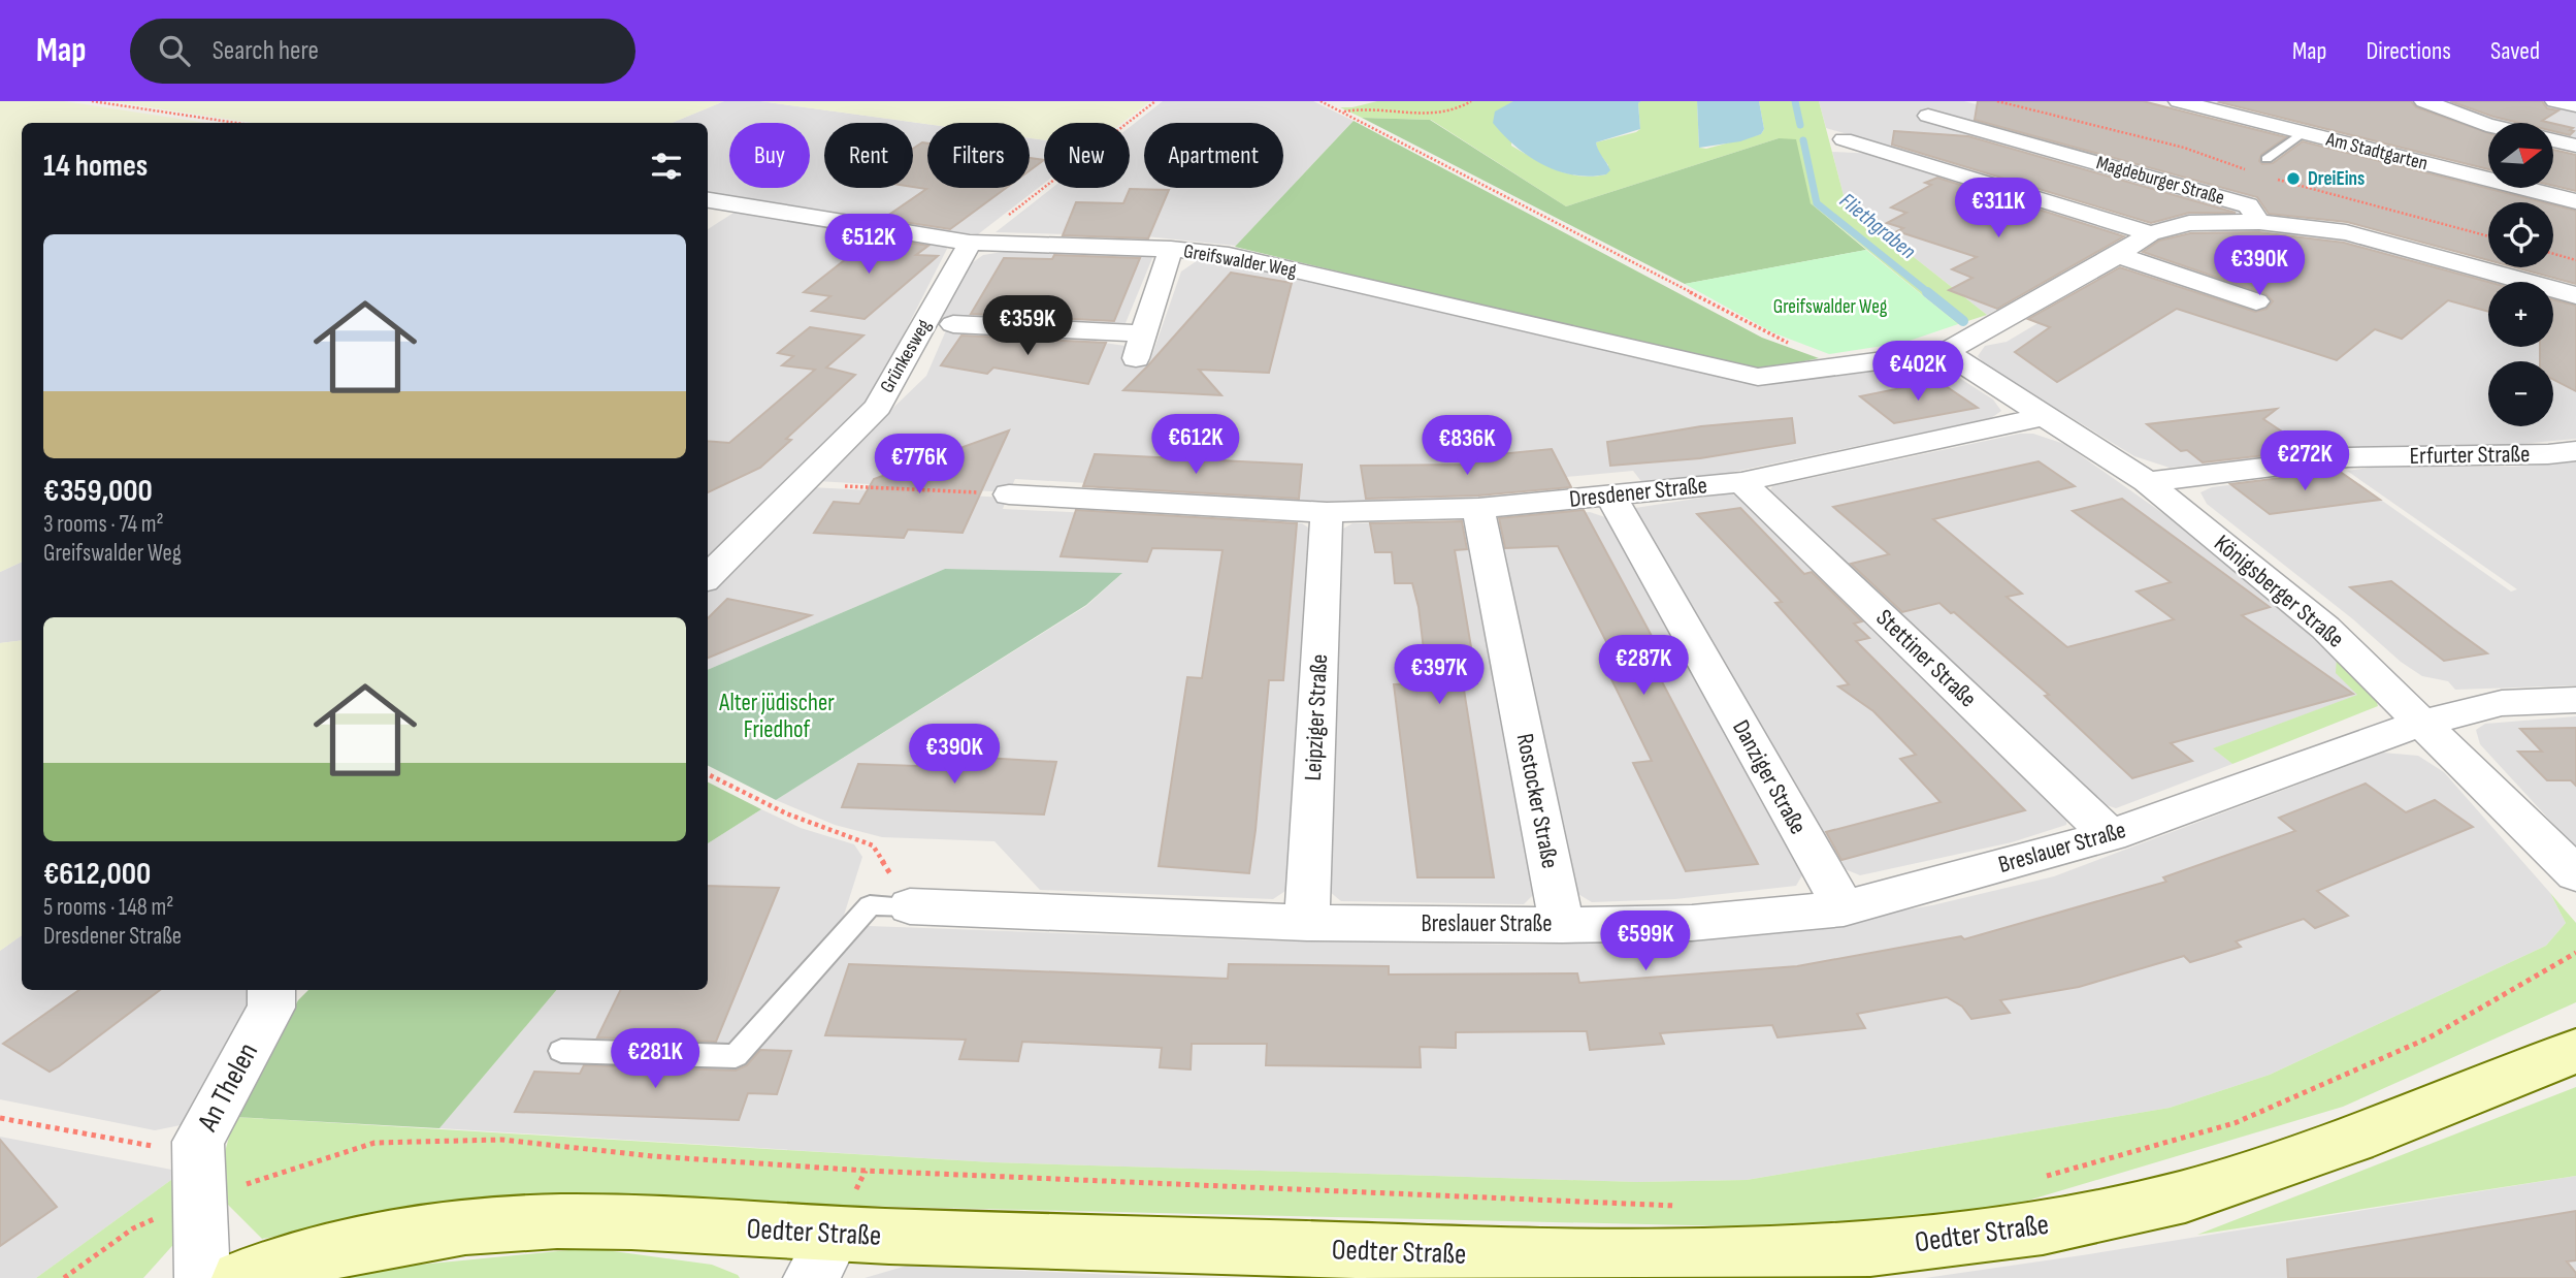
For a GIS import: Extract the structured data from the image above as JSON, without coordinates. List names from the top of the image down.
{
  "streets": {
    "main road": ["Oedter Straße"],
    "street": [
      "Am Stadtgarten",
      "Magdeburger Straße",
      "Greifswalder Weg",
      "Grünkesweg",
      "Erfurter Straße",
      "Dresdener Straße",
      "Königsberger Straße",
      "Stettiner Straße",
      "Leipziger Straße",
      "Danziger Straße",
      "Rostocker Straße",
      "Breslauer Straße",
      "An Thelen"
    ]
  },
  "crossings": [
    ["Magdeburger Straße", "Greifswalder Weg"],
    ["Magdeburger Straße", "Königsberger Straße"],
    ["Greifswalder Weg", "Grünkesweg"],
    ["Greifswalder Weg", "Königsberger Straße"],
    ["Erfurter Straße", "Königsberger Straße"],
    ["Dresdener Straße", "Königsberger Straße"],
    ["Dresdener Straße", "Stettiner Straße"],
    ["Dresdener Straße", "Leipziger Straße"],
    ["Dresdener Straße", "Danziger Straße"],
    ["Dresdener Straße", "Rostocker Straße"],
    ["Königsberger Straße", "Breslauer Straße"],
    ["Stettiner Straße", "Breslauer Straße"],
    ["Leipziger Straße", "Breslauer Straße"],
    ["Danziger Straße", "Breslauer Straße"],
    ["Rostocker Straße", "Breslauer Straße"]
  ],
  "water": ["Fliethgraben"],
  "parks": ["Greifswalder Weg", "Alter jüdischer Friedhof"],
  "places": ["DreiEins"],
  "north": "right",
  "page": {
    "header": "Map",
    "search": "Search here",
    "nav": ["Map", "Directions", "Saved"],
    "map_buttons": ["+", "−"],
    "chip": [
      "Buy",
      "Rent",
      "Filters",
      "New",
      "Apartment"
    ],
    "heading": "14 homes",
    "price": [
      "€311K",
      "€512K",
      "€390K",
      "€359K",
      "€402K",
      "€612K",
      "€836K",
      "€272K",
      "€776K",
      "€287K",
      "€397K",
      "€390K",
      "€599K",
      "€281K"
    ],
    "list": [
      {
        "name": "€359,000",
        "note": "3 rooms · 74 m² · Greifswalder Weg"
      },
      {
        "name": "€612,000",
        "note": "5 rooms · 148 m² · Dresdener Straße"
      }
    ]
  }
}
